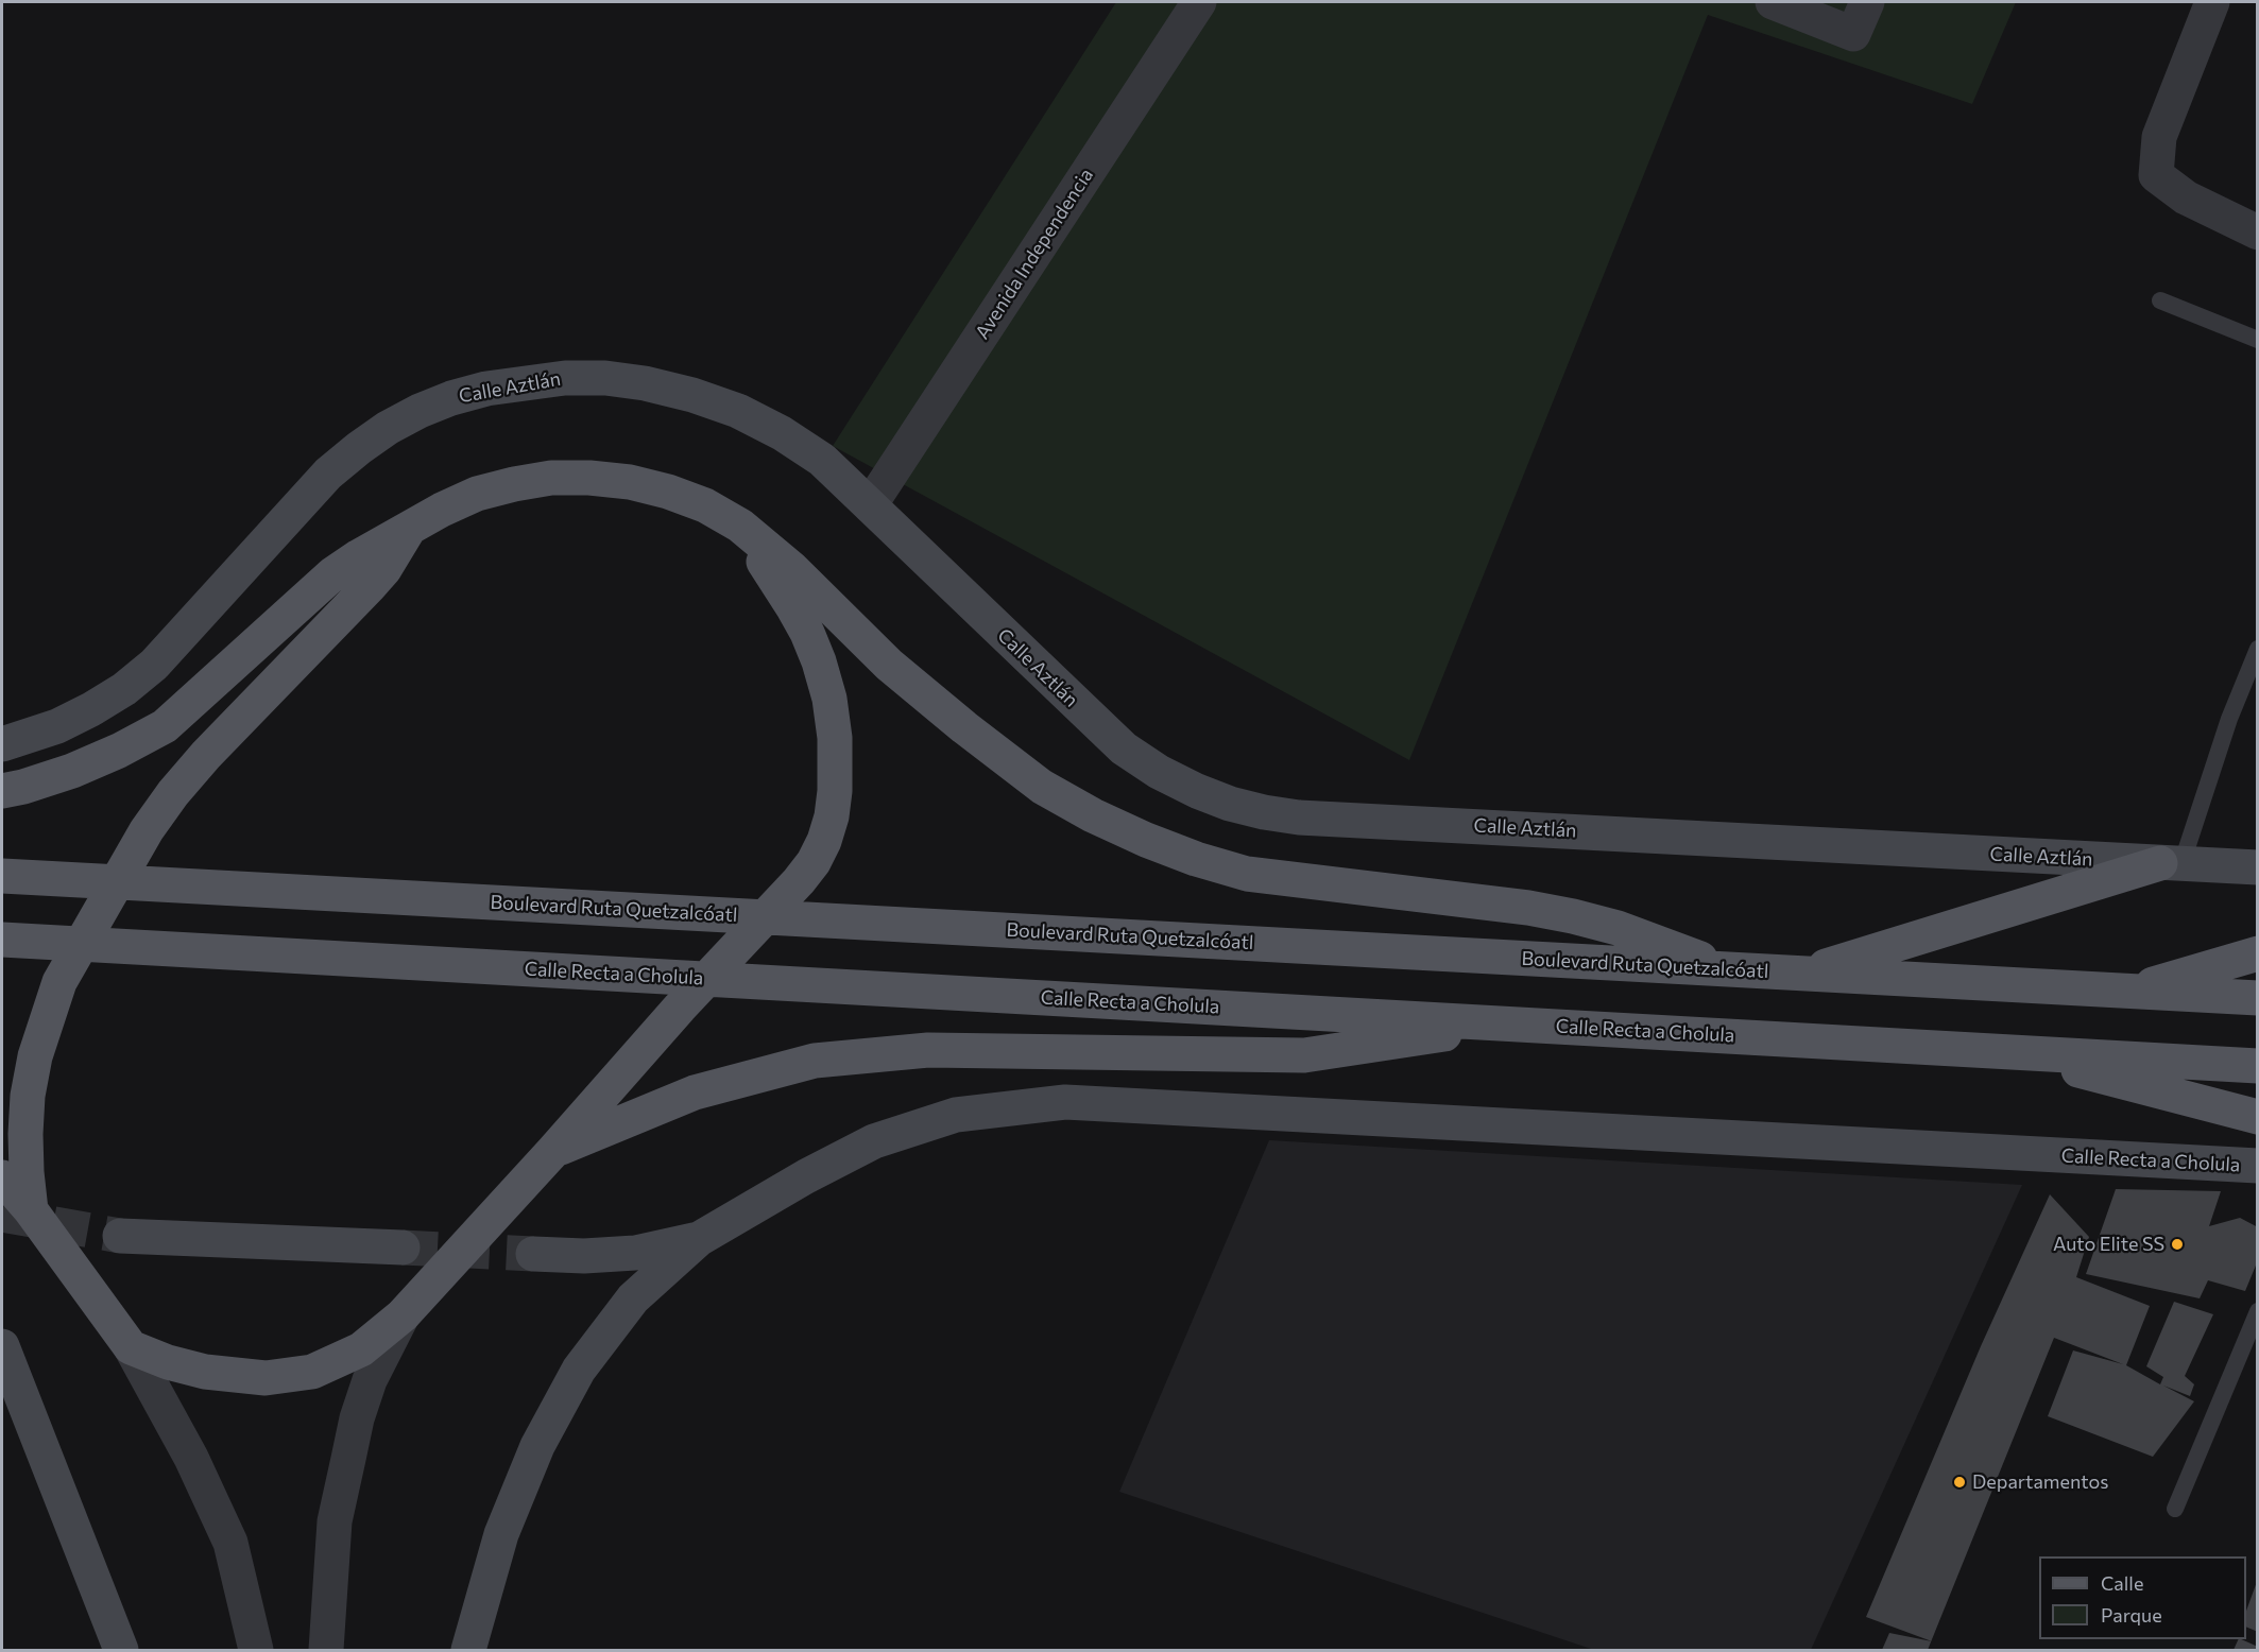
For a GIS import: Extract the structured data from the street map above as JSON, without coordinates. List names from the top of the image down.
{
  "streets": {
    "main road": ["Calle Aztlán", "Boulevard Ruta Quetzalcóatl", "Calle Recta a Cholula"],
    "street": ["Avenida Independencia"]
  },
  "crossings": [
    ["Avenida Independencia", "Calle Aztlán"]
  ],
  "places": ["Auto Elite SS", "Departamentos"],
  "legend": ["Calle", "Parque"]
}
